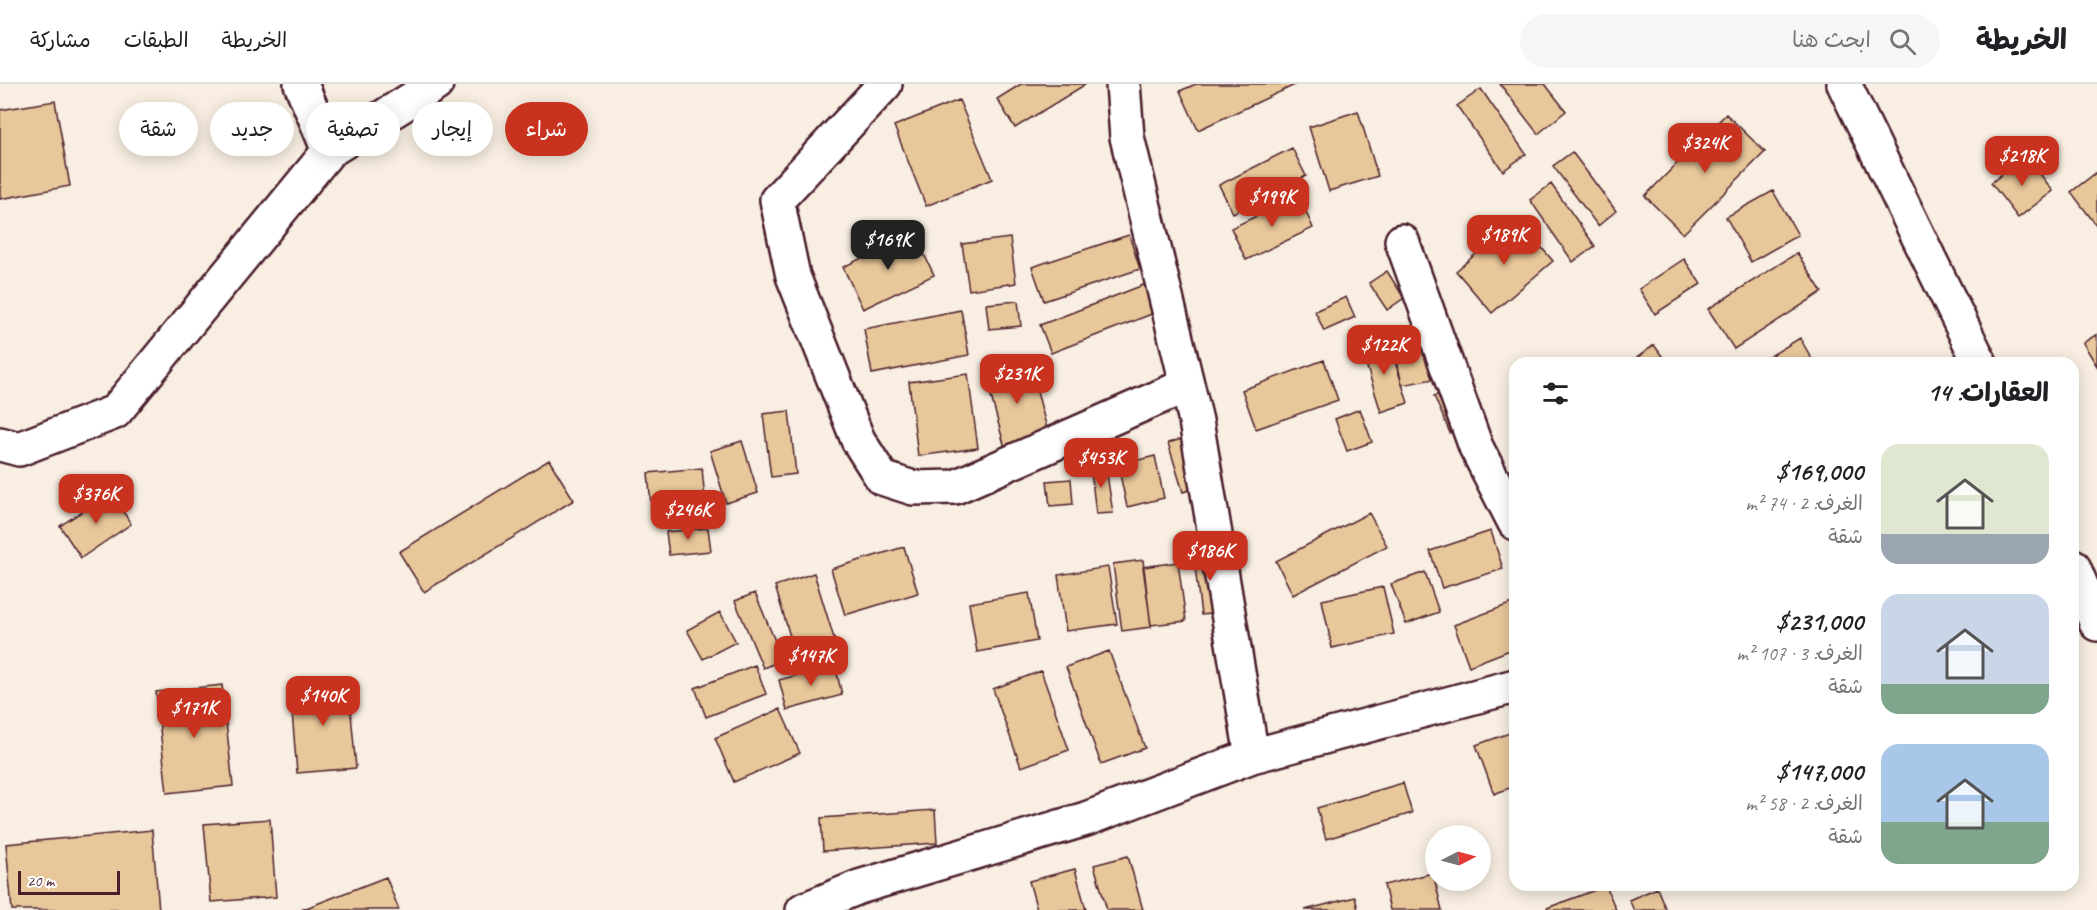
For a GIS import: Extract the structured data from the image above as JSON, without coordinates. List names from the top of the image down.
{
  "scale_bar": "20 m",
  "north": "right",
  "page": {
    "header": "الخريطة",
    "search": "ابحث هنا",
    "nav": ["الخريطة", "الطبقات", "مشاركة"],
    "chip": [
      "شراء",
      "إيجار",
      "تصفية",
      "جديد",
      "شقة"
    ],
    "price": [
      "$324K",
      "$218K",
      "$199K",
      "$189K",
      "$169K",
      "$122K",
      "$231K",
      "$453K",
      "$376K",
      "$246K",
      "$186K",
      "$147K",
      "$140K",
      "$171K"
    ],
    "heading": "العقارات: 14",
    "list": [
      {
        "name": "$169,000",
        "note": "الغرف: 2 · 74 m² · شقة"
      },
      {
        "name": "$231,000",
        "note": "الغرف: 3 · 107 m² · شقة"
      },
      {
        "name": "$147,000",
        "note": "الغرف: 2 · 58 m² · شقة"
      }
    ],
    "scale": "20 m"
  }
}
